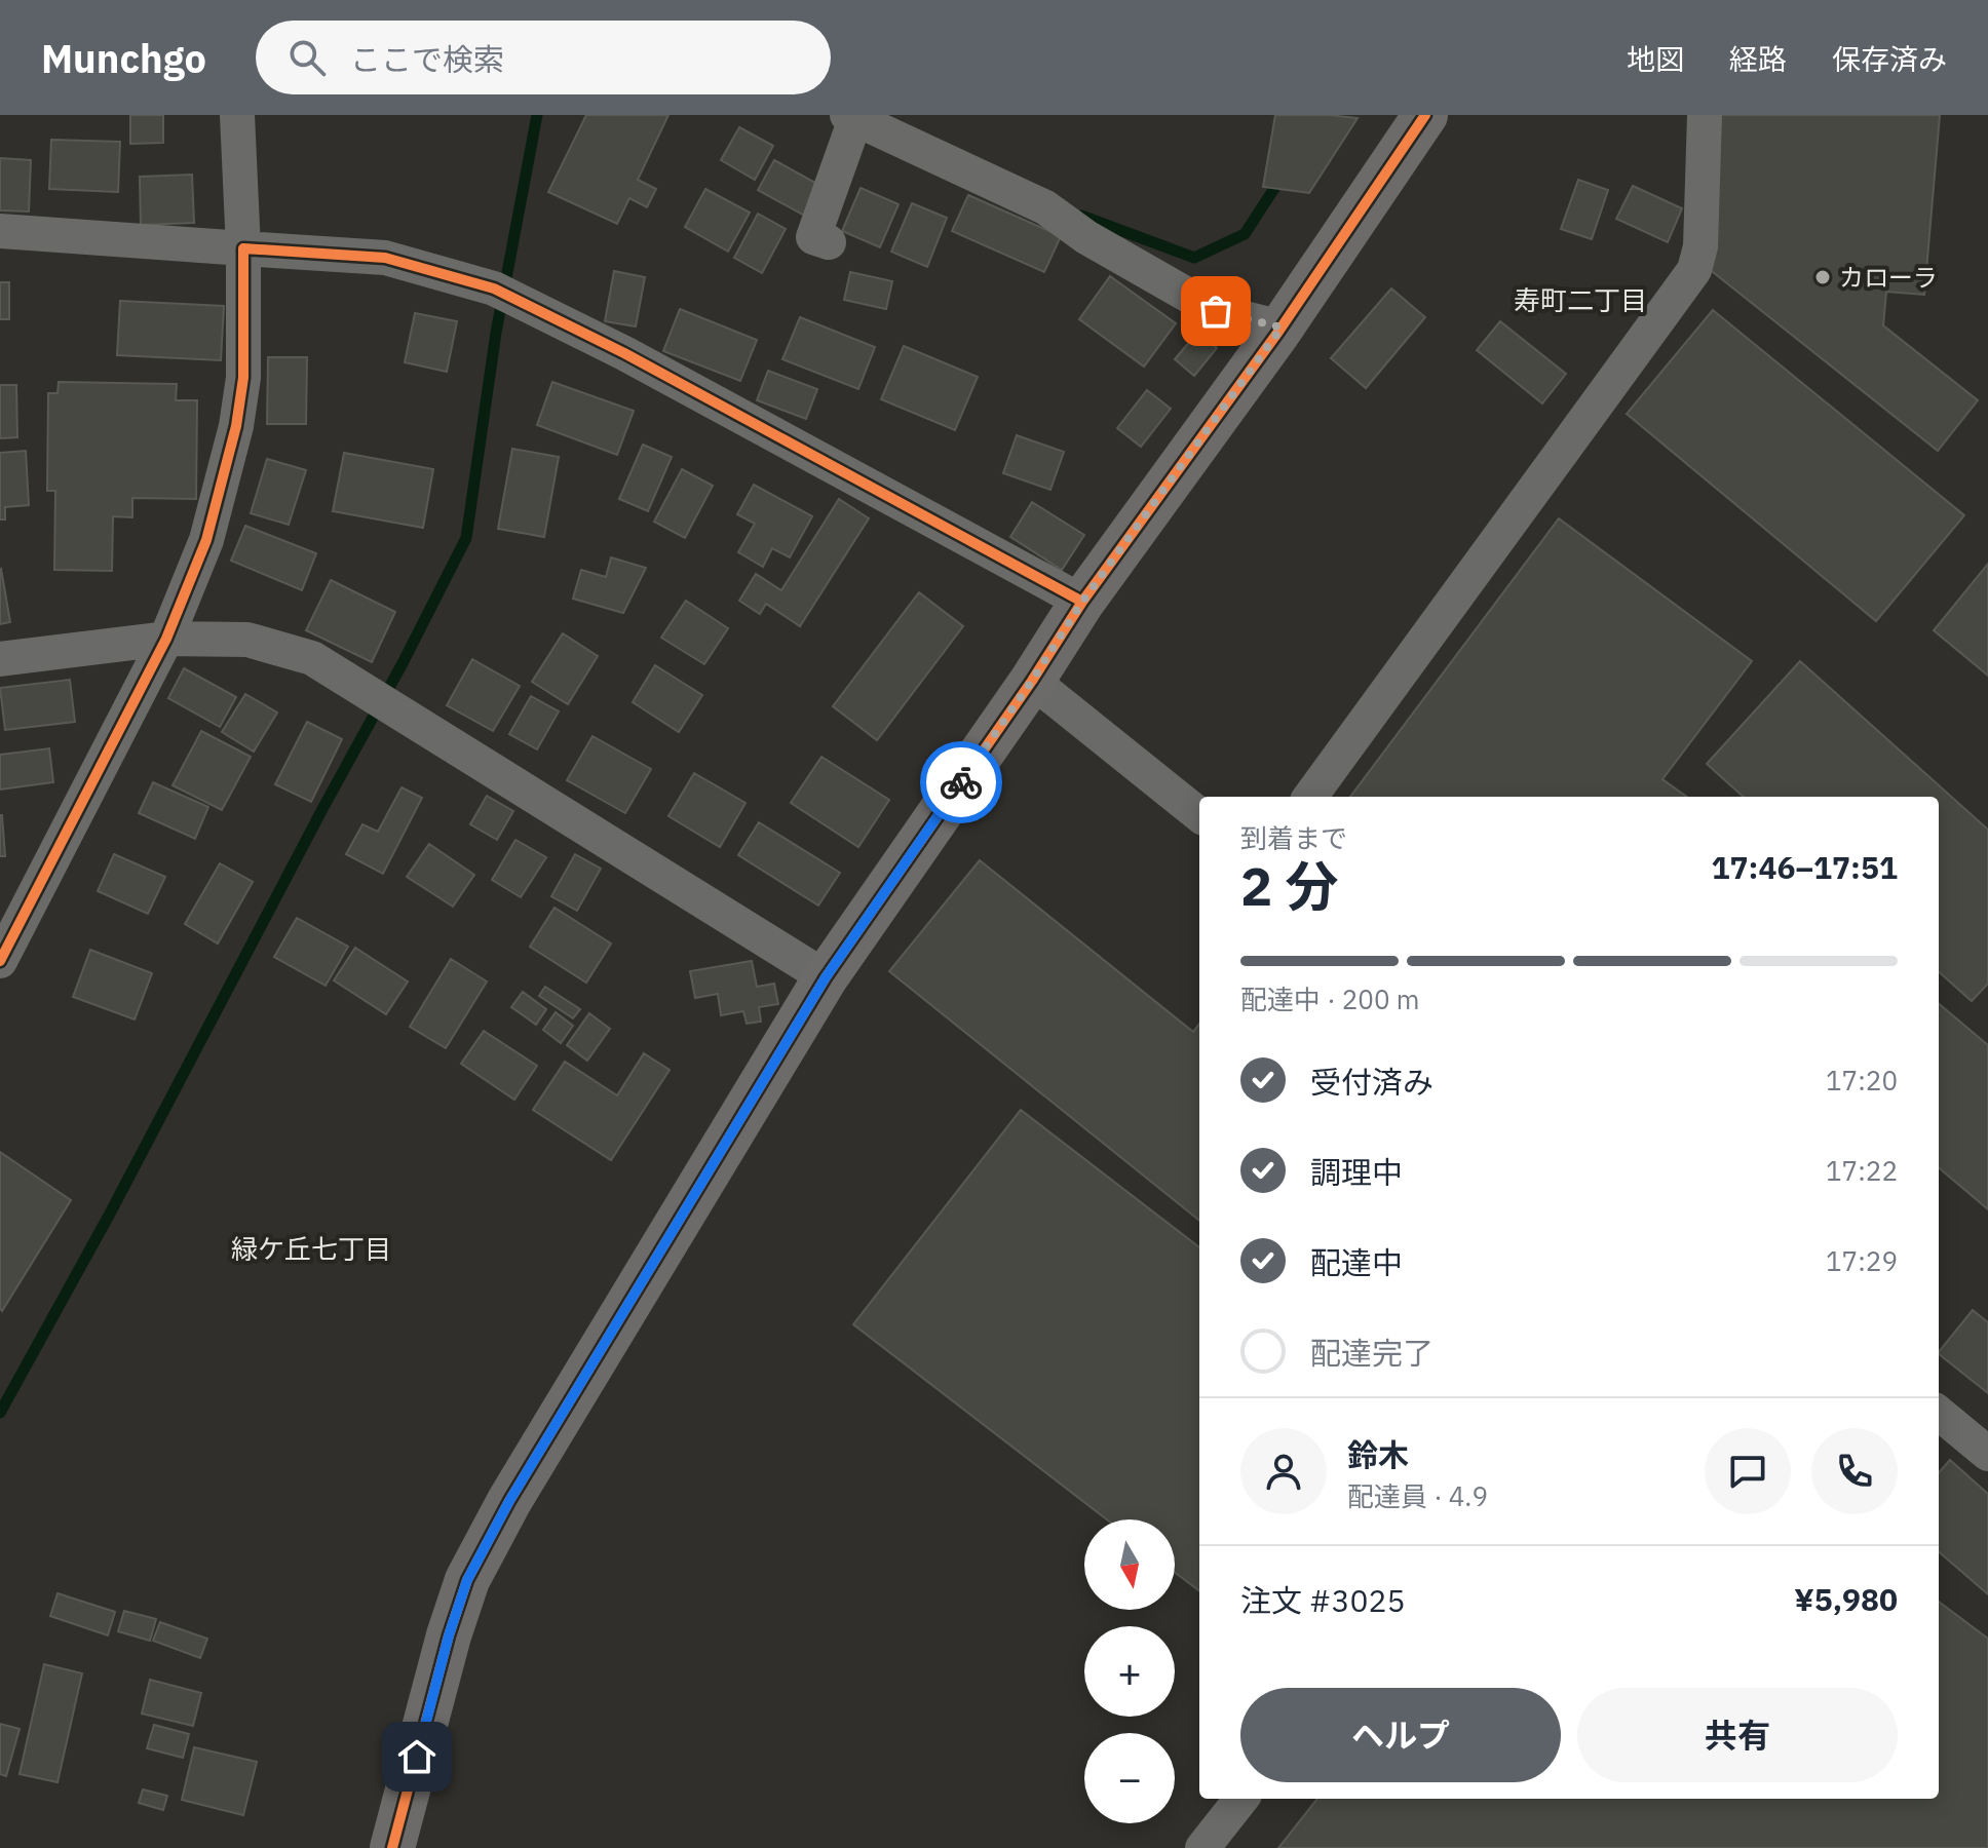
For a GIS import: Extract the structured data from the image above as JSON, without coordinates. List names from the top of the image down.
{
  "districts": ["寿町二丁目", "緑ケ丘七丁目"],
  "places": ["カローラ"],
  "north": "bottom",
  "page": {
    "header": "Munchgo",
    "search": "ここで検索",
    "nav": ["地図", "経路", "保存済み"],
    "heading": ["2 分", "到着まで", "17:46–17:51"],
    "panel": [
      "鈴木",
      "配達員 · 4.9",
      "注文 #3025",
      "¥5,980"
    ],
    "bar": "配達中 · 200 m",
    "list": [
      ["受付済み", "17:20"],
      ["調理中", "17:22"],
      ["配達中", "17:29"],
      "配達完了"
    ],
    "map_buttons": ["+", "−"],
    "buttons": ["ヘルプ", "共有"]
  }
}
